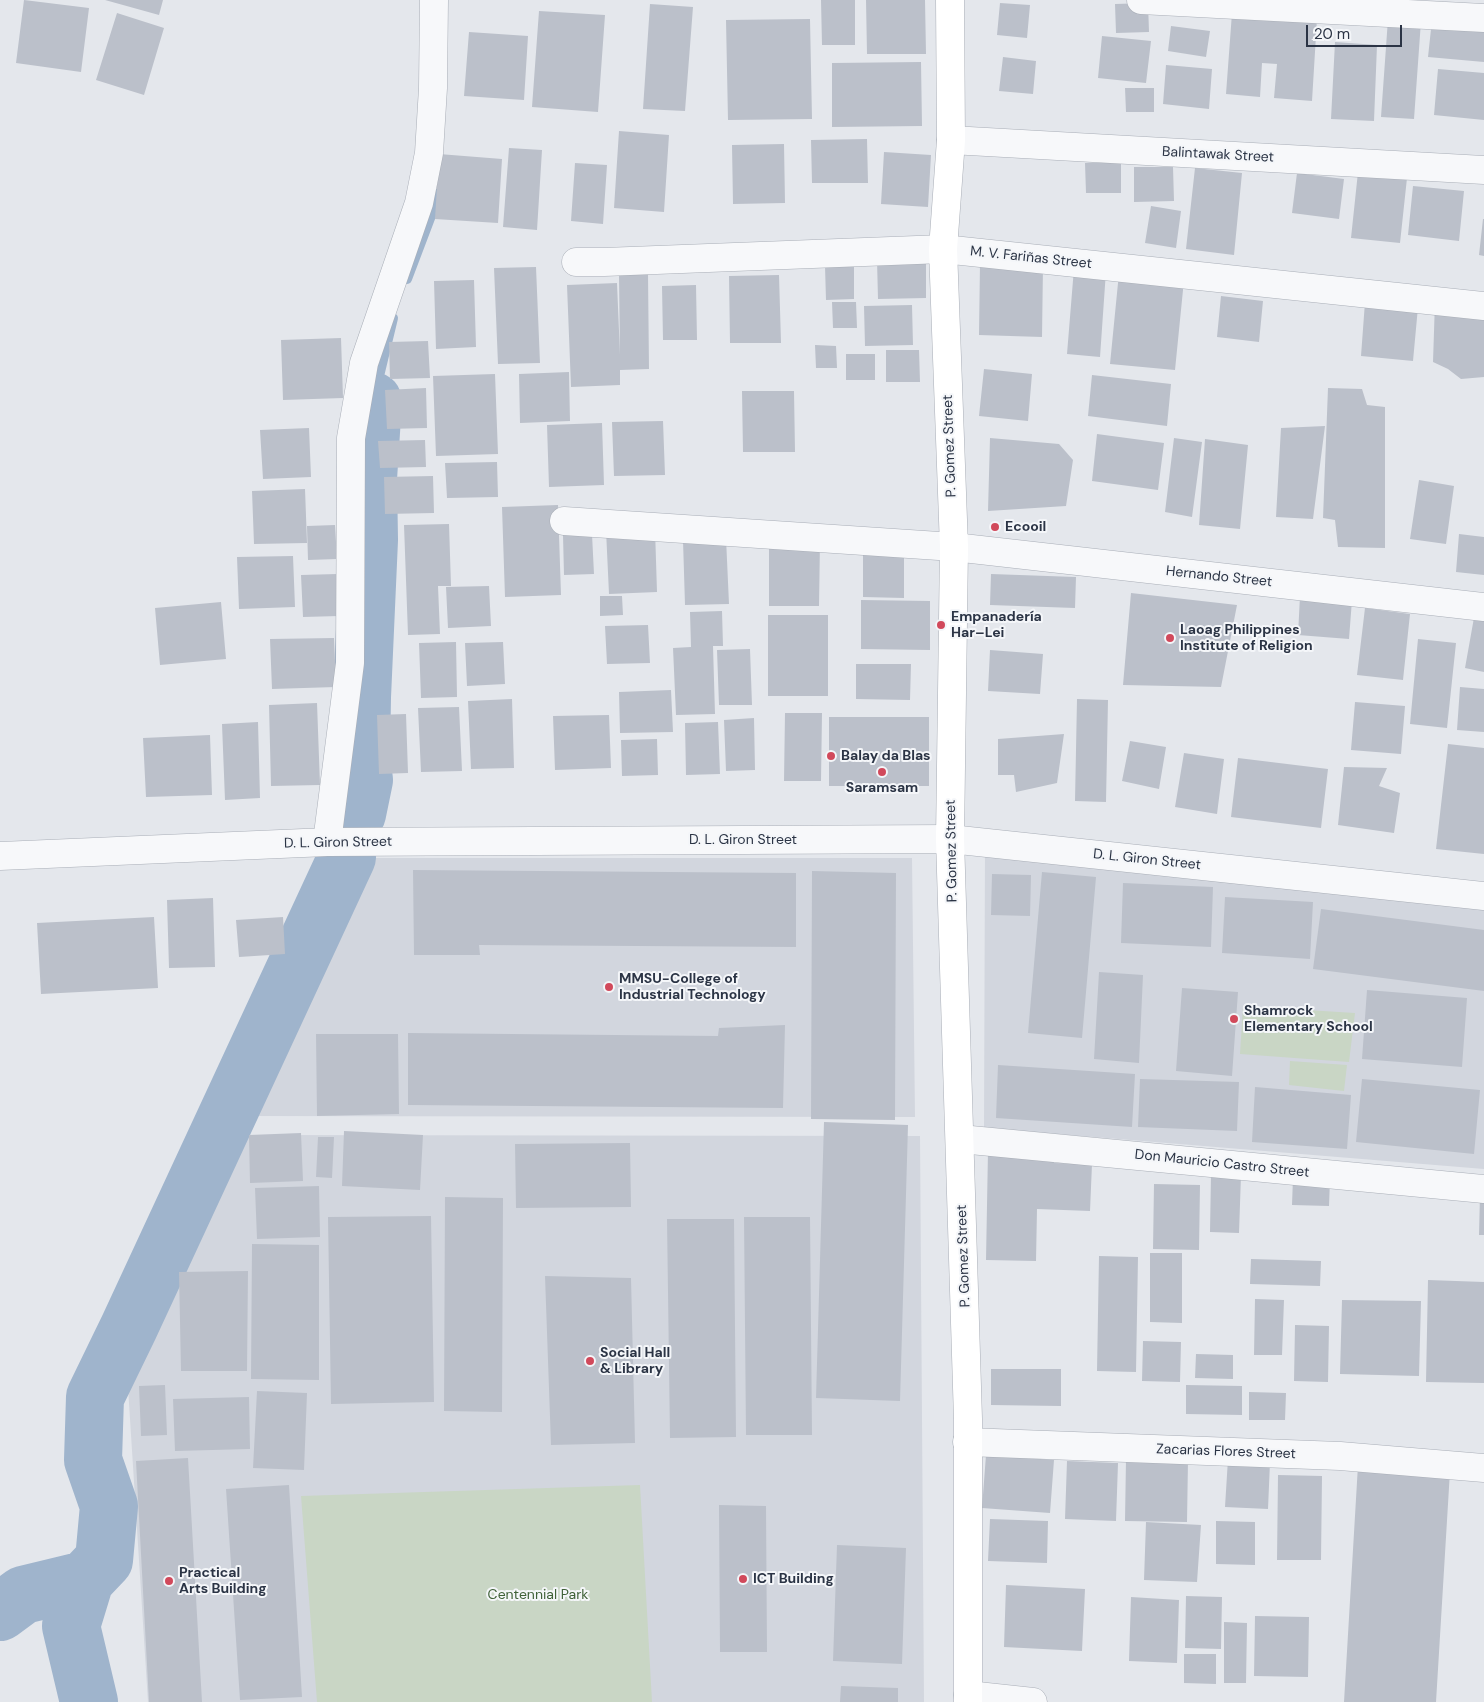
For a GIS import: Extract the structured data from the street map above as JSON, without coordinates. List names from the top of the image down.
{
  "streets": {
    "main road": ["P. Gomez Street"],
    "street": [
      "Balintawak Street",
      "M. V. Fariñas Street",
      "Hernando Street",
      "D. L. Giron Street",
      "Don Mauricio Castro Street",
      "Zacarias Flores Street"
    ]
  },
  "crossings": [
    ["Balintawak Street", "P. Gomez Street"],
    ["M. V. Fariñas Street", "P. Gomez Street"],
    ["P. Gomez Street", "Hernando Street"],
    ["P. Gomez Street", "D. L. Giron Street"],
    ["P. Gomez Street", "Don Mauricio Castro Street"],
    ["P. Gomez Street", "Zacarias Flores Street"]
  ],
  "parks": ["Centennial Park"],
  "places": [
    "Ecooil",
    "Empanadería Har–Lei",
    "Laoag Philippines Institute of Religion",
    "Balay da Blas",
    "Saramsam",
    "MMSU-College of Industrial Technology",
    "Shamrock Elementary School",
    "Social Hall & Library",
    "ICT Building",
    "Practical Arts Building"
  ],
  "scale_bar": "20 m"
}
